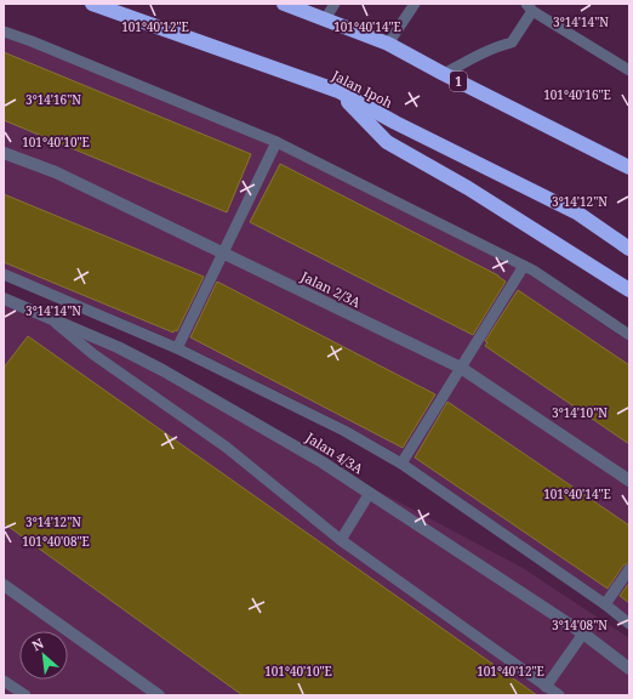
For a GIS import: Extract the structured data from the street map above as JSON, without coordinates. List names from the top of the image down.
{
  "streets": {
    "highway": ["1", "Jalan Ipoh"],
    "street": ["Jalan 2/3A", "Jalan 4/3A"]
  },
  "north": "top left",
  "coordinates": [
    "3°14'14\"N",
    "101°40'12\"E",
    "101°40'14\"E",
    "101°40'16\"E",
    "3°14'16\"N",
    "101°40'10\"E",
    "3°14'12\"N",
    "3°14'10\"N",
    "101°40'08\"E",
    "3°14'08\"N"
  ]
}
